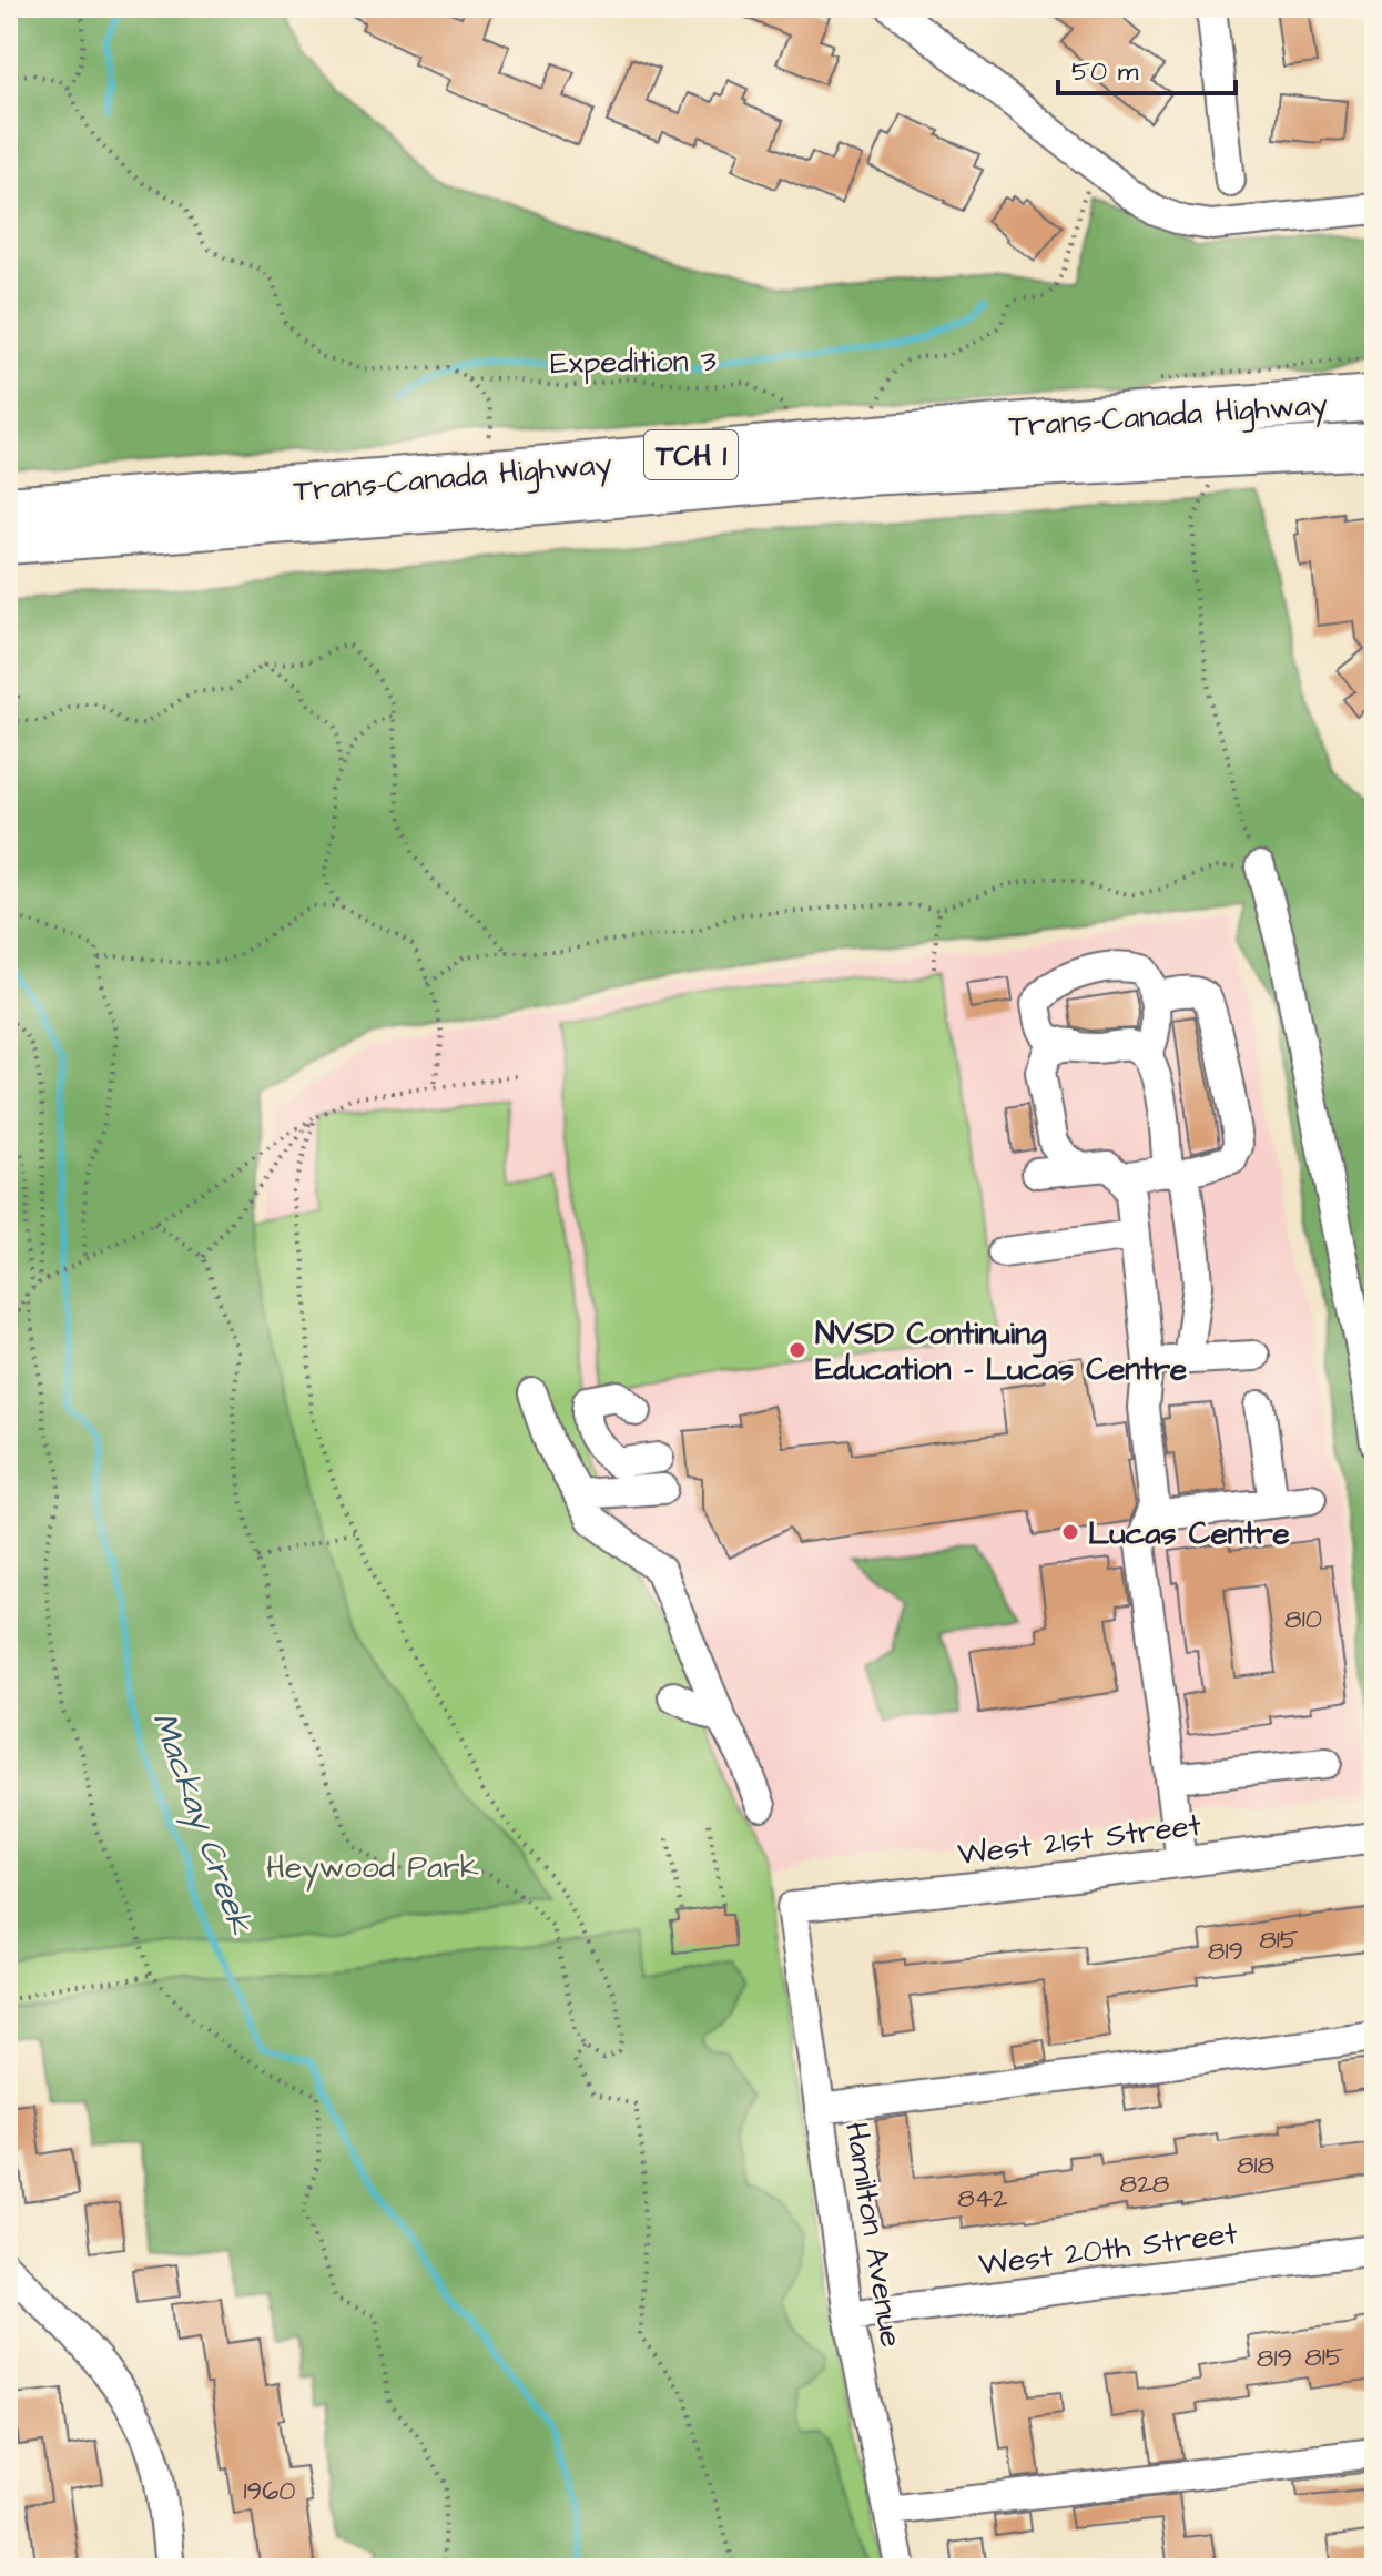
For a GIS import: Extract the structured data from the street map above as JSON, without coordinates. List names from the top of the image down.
{
  "streets": {
    "highway": ["Trans-Canada Highway", "TCH 1"],
    "street": ["West 21st Street", "Hamilton Avenue", "West 20th Street"],
    "path": ["Expedition 3"]
  },
  "crossings": [
    ["West 21st Street", "Hamilton Avenue"],
    ["Hamilton Avenue", "West 20th Street"]
  ],
  "water": ["Mackay Creek"],
  "parks": ["Heywood Park"],
  "places": ["NVSD Continuing Education - Lucas Centre", "Lucas Centre"],
  "house_numbers": [
    "810",
    "815",
    "819",
    "818",
    "828",
    "842",
    "815",
    "819",
    "1960"
  ],
  "scale_bar": "50 m"
}
